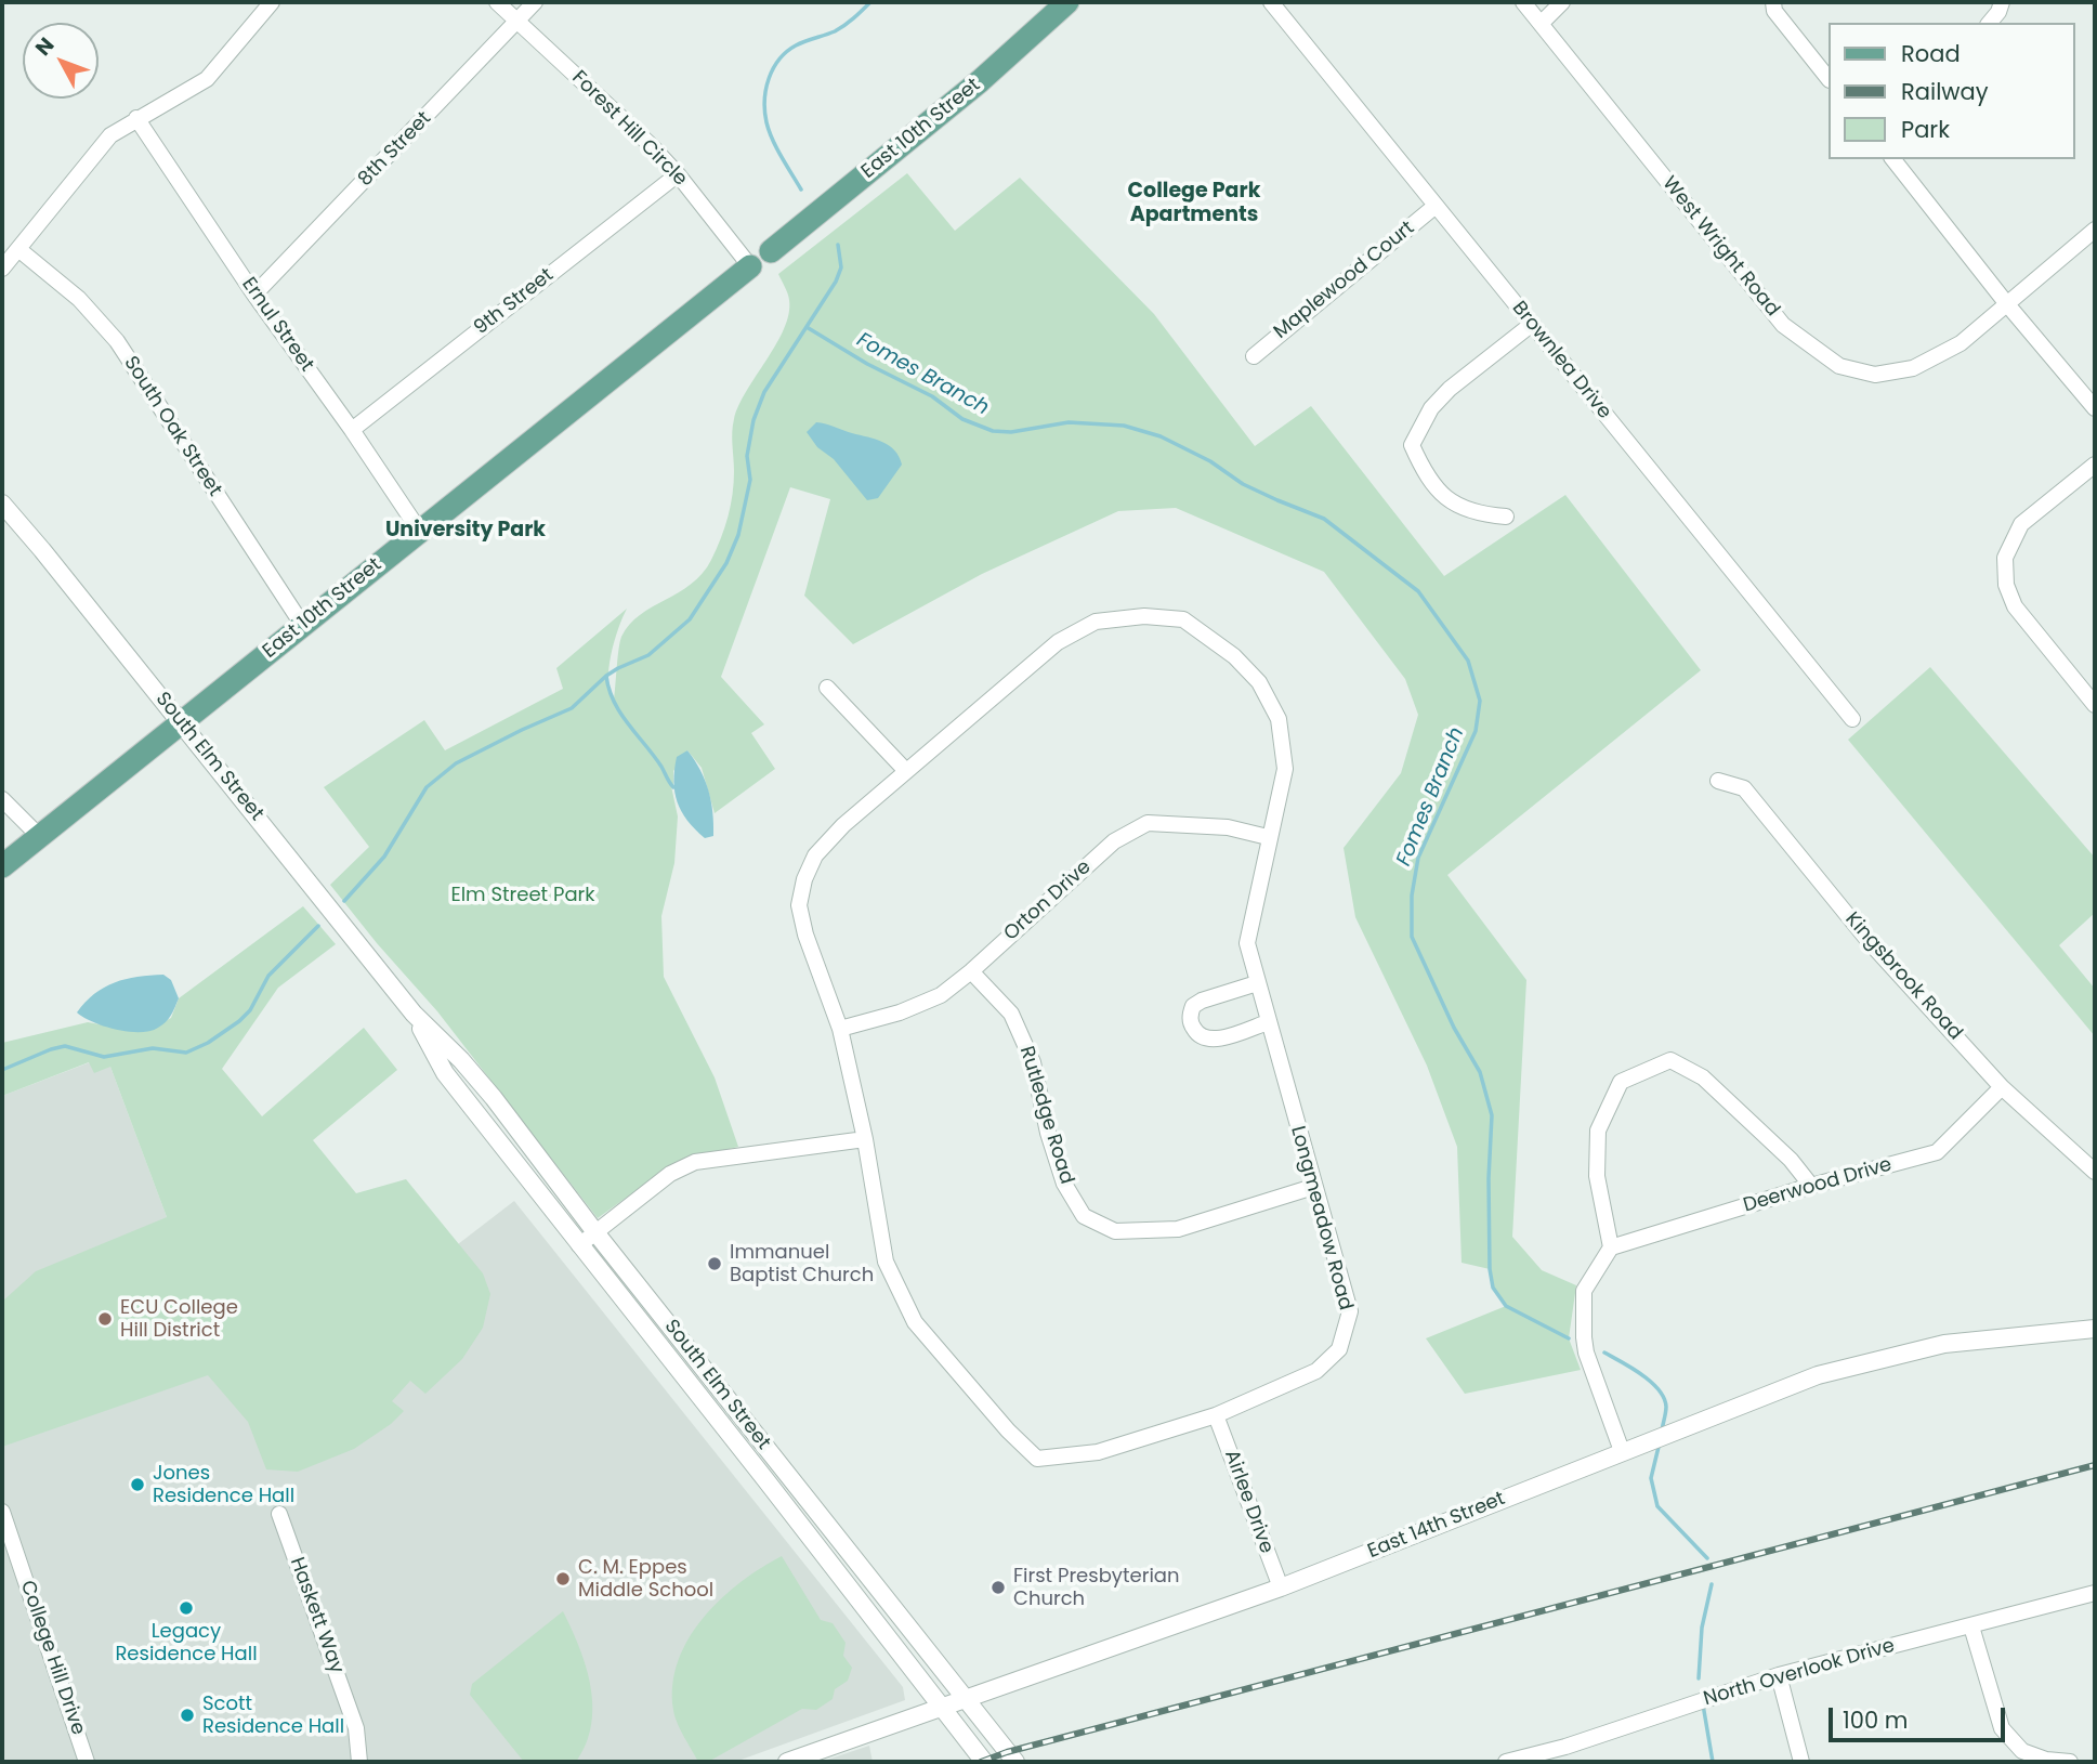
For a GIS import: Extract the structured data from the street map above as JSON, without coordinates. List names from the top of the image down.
{
  "streets": {
    "main road": ["East 10th Street"],
    "street": [
      "Forest Hill Circle",
      "8th Street",
      "West Wright Road",
      "Maplewood Court",
      "9th Street",
      "Ernul Street",
      "Brownlea Drive",
      "South Oak Street",
      "South Elm Street",
      "Orton Drive",
      "Kingsbrook Road",
      "Rutledge Road",
      "Deerwood Drive",
      "Longmeadow Road",
      "Airlee Drive",
      "East 14th Street",
      "Haskett Way",
      "College Hill Drive",
      "North Overlook Drive"
    ]
  },
  "crossings": [
    ["Forest Hill Circle", "East 10th Street"],
    ["Forest Hill Circle", "8th Street"],
    ["Forest Hill Circle", "9th Street"],
    ["East 10th Street", "Ernul Street"],
    ["East 10th Street", "South Oak Street"],
    ["East 10th Street", "South Elm Street"],
    ["8th Street", "Ernul Street"],
    ["Maplewood Court", "Brownlea Drive"],
    ["9th Street", "Ernul Street"],
    ["South Elm Street", "East 14th Street"],
    ["Orton Drive", "Rutledge Road"],
    ["Orton Drive", "Longmeadow Road"],
    ["Kingsbrook Road", "Deerwood Drive"],
    ["Rutledge Road", "Longmeadow Road"],
    ["Longmeadow Road", "Airlee Drive"],
    ["Airlee Drive", "East 14th Street"]
  ],
  "districts": ["College Park Apartments", "University Park"],
  "water": ["Fomes Branch"],
  "parks": ["Elm Street Park"],
  "places": [
    "Immanuel Baptist Church",
    "ECU College Hill District",
    "Jones Residence Hall",
    "C. M. Eppes Middle School",
    "First Presbyterian Church",
    "Legacy Residence Hall",
    "Scott Residence Hall"
  ],
  "legend": ["Road", "Railway", "Park"],
  "scale_bar": "100 m",
  "north": "top left"
}
